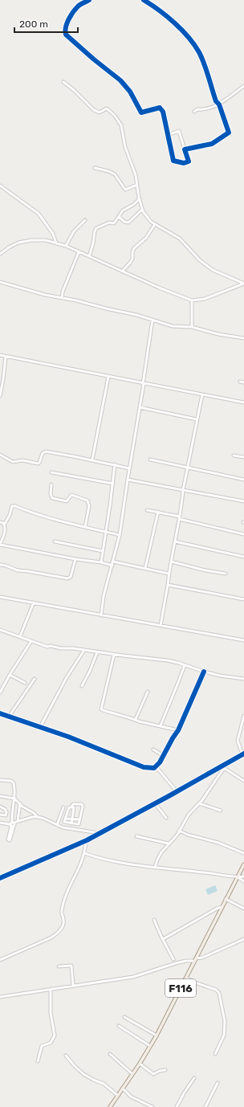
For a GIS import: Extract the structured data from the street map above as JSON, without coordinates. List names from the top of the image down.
{
  "streets": {
    "main road": ["F116"]
  },
  "scale_bar": "200 m"
}
